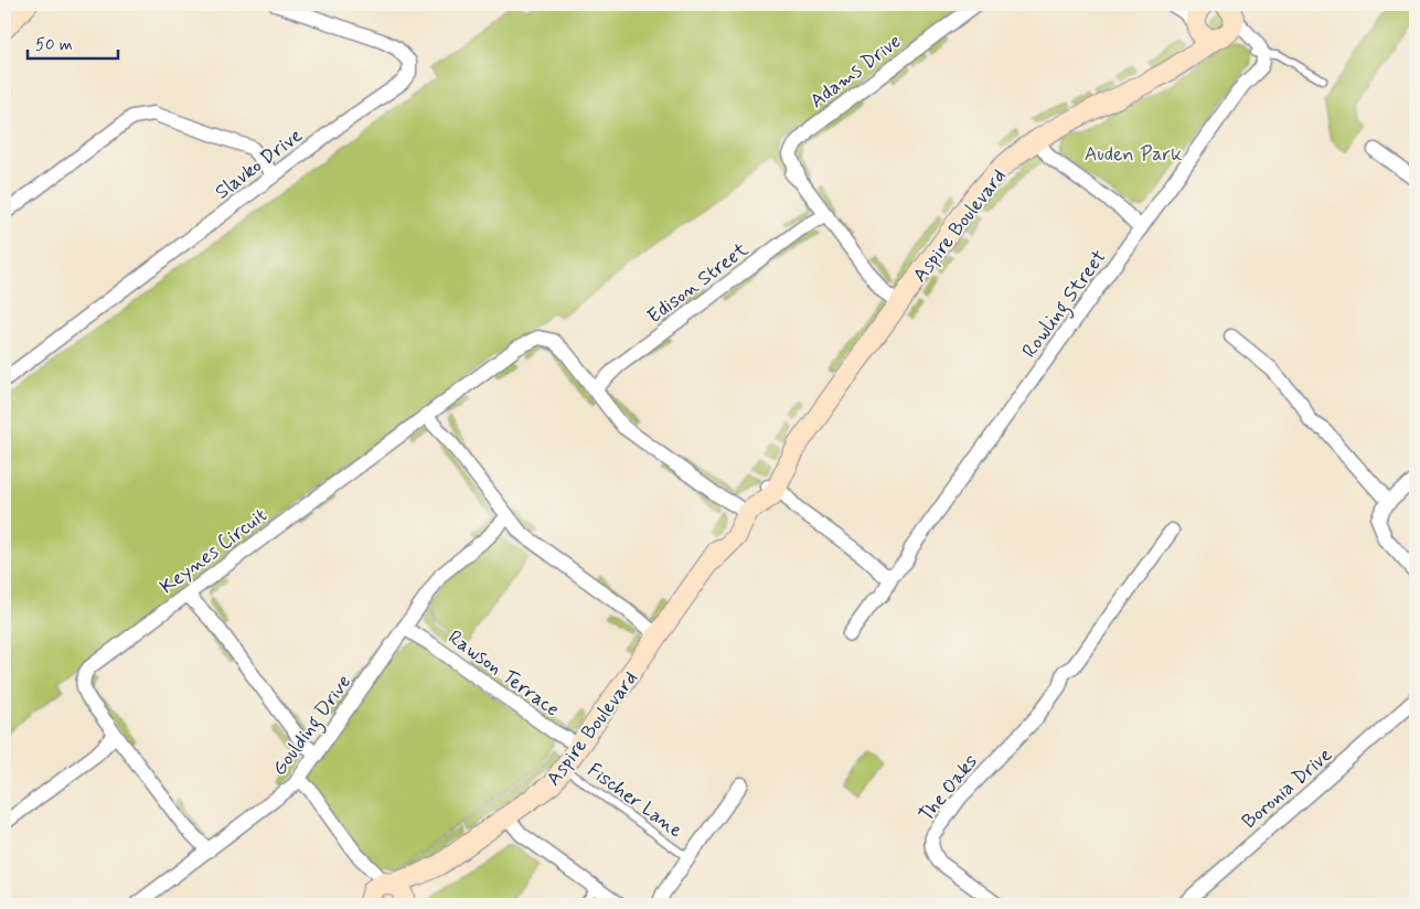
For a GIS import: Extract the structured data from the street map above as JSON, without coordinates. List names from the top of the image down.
{
  "streets": {
    "street": [
      "Adams Drive",
      "Slavko Drive",
      "Aspire Boulevard",
      "Edison Street",
      "Rowling Street",
      "Keynes Circuit",
      "Rawson Terrace",
      "Goulding Drive",
      "The Oaks",
      "Boronia Drive"
    ],
    "lane": ["Fischer Lane"]
  },
  "crossings": [
    ["Adams Drive", "Aspire Boulevard"],
    ["Adams Drive", "Edison Street"],
    ["Aspire Boulevard", "Keynes Circuit"],
    ["Aspire Boulevard", "Rawson Terrace"],
    ["Aspire Boulevard", "Fischer Lane"],
    ["Edison Street", "Keynes Circuit"],
    ["Keynes Circuit", "Goulding Drive"],
    ["Rawson Terrace", "Goulding Drive"],
    ["Rawson Terrace", "Fischer Lane"]
  ],
  "parks": ["Auden Park"],
  "scale_bar": "50 m"
}
